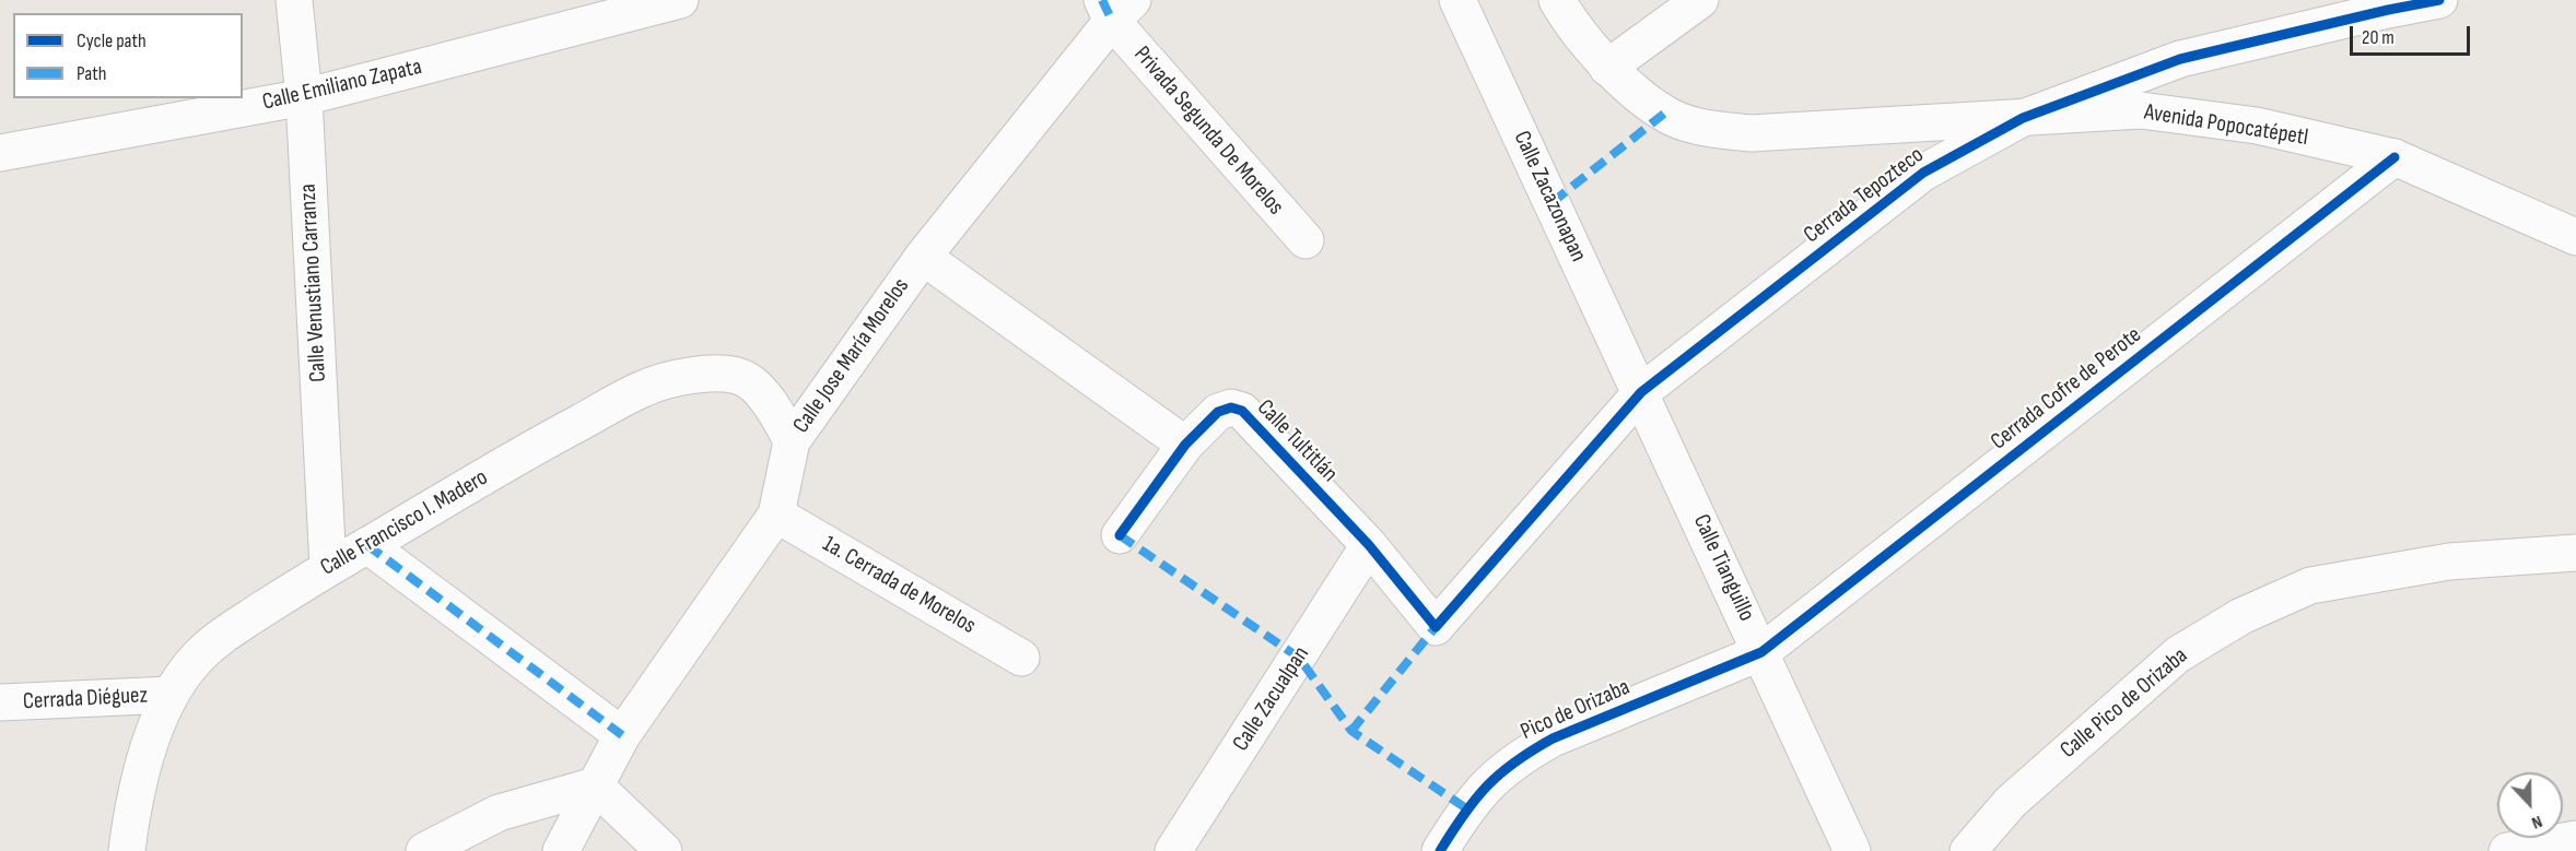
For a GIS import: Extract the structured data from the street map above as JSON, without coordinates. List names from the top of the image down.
{
  "streets": {
    "street": [
      "Calle Emiliano Zapata",
      "Avenida Popocatépetl",
      "Privada Segunda De Morelos",
      "Cerrada Tepozteco",
      "Calle Zacazonapan",
      "Calle Venustiano Carranza",
      "Calle Jose María Morelos",
      "Cerrada Cofre de Perote",
      "Calle Tultitlán",
      "Calle Francisco I. Madero",
      "Calle Tianguillo",
      "1a. Cerrada de Morelos",
      "Cerrada Diéguez",
      "Calle Zacualpan",
      "Calle Pico de Orizaba",
      "Pico de Orizaba"
    ]
  },
  "crossings": [
    ["Calle Emiliano Zapata", "Calle Venustiano Carranza"],
    ["Avenida Popocatépetl", "Cerrada Tepozteco"],
    ["Avenida Popocatépetl", "Cerrada Cofre de Perote"],
    ["Privada Segunda De Morelos", "Calle Jose María Morelos"],
    ["Cerrada Tepozteco", "Calle Zacazonapan"],
    ["Cerrada Tepozteco", "Calle Tultitlán"],
    ["Cerrada Tepozteco", "Calle Tianguillo"],
    ["Calle Zacazonapan", "Calle Tianguillo"],
    ["Calle Venustiano Carranza", "Calle Francisco I. Madero"],
    ["Calle Jose María Morelos", "Calle Francisco I. Madero"],
    ["Calle Jose María Morelos", "1a. Cerrada de Morelos"],
    ["Cerrada Cofre de Perote", "Calle Tianguillo"],
    ["Cerrada Cofre de Perote", "Pico de Orizaba"],
    ["Calle Tultitlán", "Calle Zacualpan"],
    ["Calle Francisco I. Madero", "Cerrada Diéguez"],
    ["Calle Tianguillo", "Pico de Orizaba"]
  ],
  "legend": ["Cycle path", "Path"],
  "scale_bar": "20 m",
  "north": "bottom"
}
